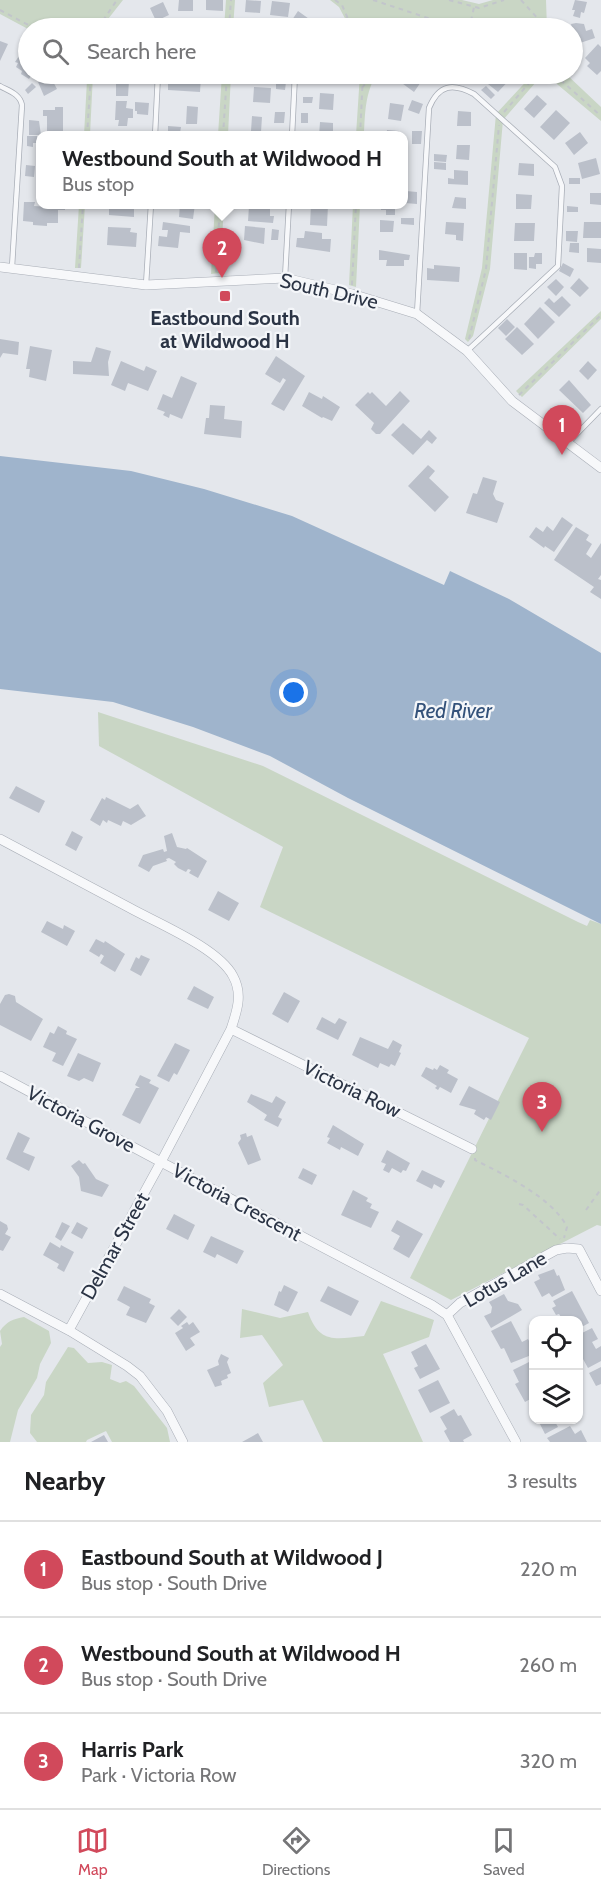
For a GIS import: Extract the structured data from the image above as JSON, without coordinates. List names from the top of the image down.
{
  "streets": {
    "street": [
      "South Drive",
      "Victoria Row",
      "Victoria Grove",
      "Victoria Crescent",
      "Delmar Street",
      "Lotus Lane"
    ]
  },
  "crossings": [
    ["Victoria Row", "Victoria Crescent"],
    ["Victoria Grove", "Victoria Crescent"],
    ["Victoria Grove", "Delmar Street"],
    ["Victoria Crescent", "Delmar Street"],
    ["Victoria Crescent", "Lotus Lane"]
  ],
  "water": ["Red River"],
  "places": {
    "transit": ["Eastbound South at Wildwood H"]
  },
  "page": {
    "search": "Search here",
    "popup": ["Westbound South at Wildwood H", "Bus stop"],
    "pins": ["2", "1", "3"],
    "heading": ["Nearby", "3 results"],
    "list": [
      {
        "mark": "1",
        "name": "Eastbound South at Wildwood J",
        "note": "Bus stop · South Drive",
        "value": "220 m"
      },
      {
        "mark": "2",
        "name": "Westbound South at Wildwood H",
        "note": "Bus stop · South Drive",
        "value": "260 m"
      },
      {
        "mark": "3",
        "name": "Harris Park",
        "note": "Park · Victoria Row",
        "value": "320 m"
      }
    ],
    "nav": ["Map", "Directions", "Saved"]
  }
}
